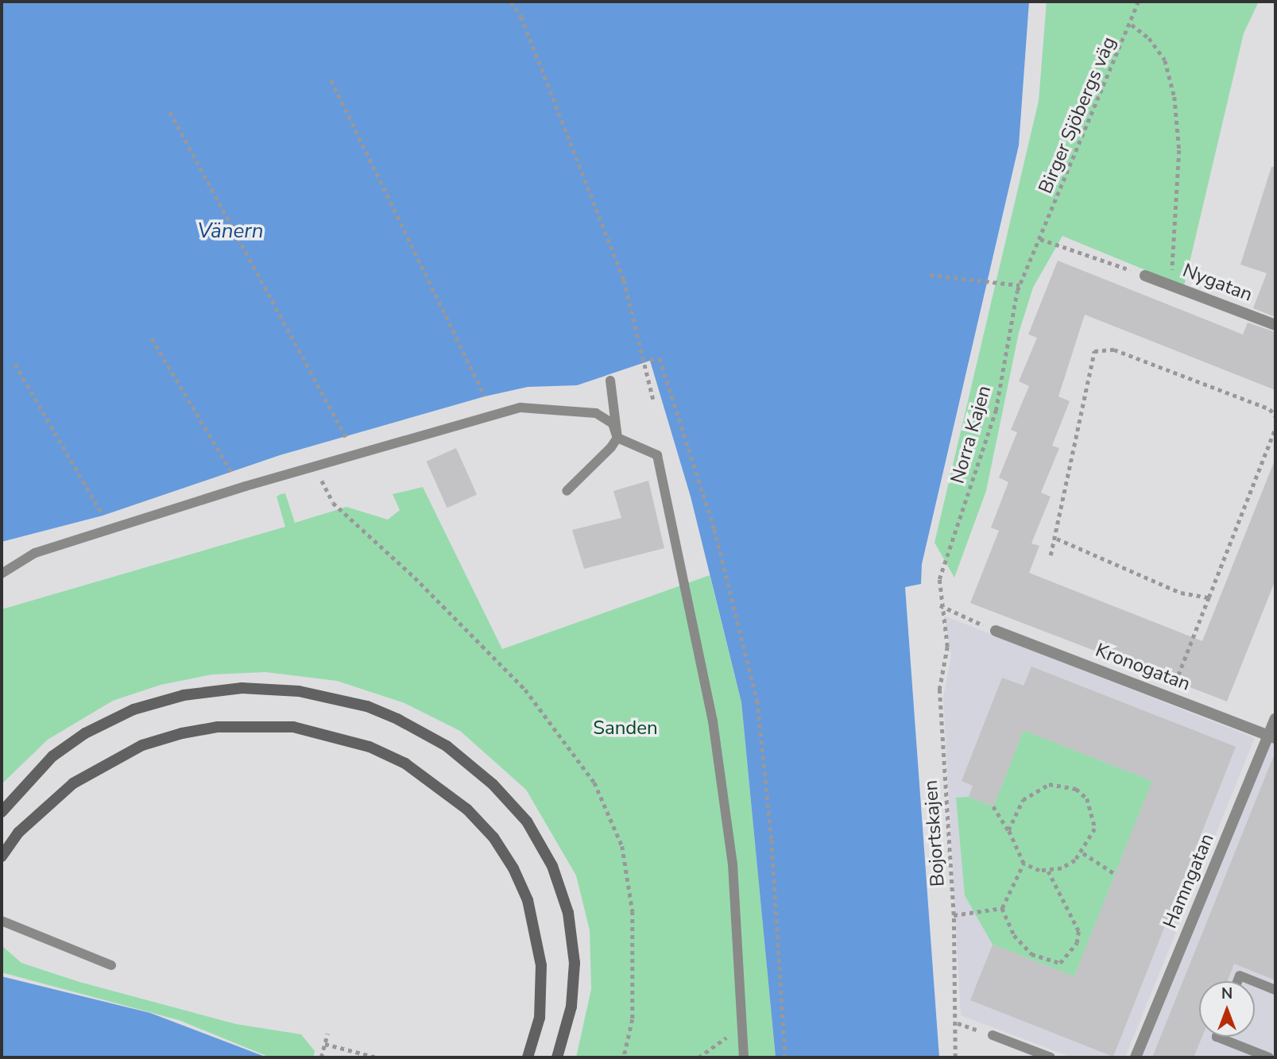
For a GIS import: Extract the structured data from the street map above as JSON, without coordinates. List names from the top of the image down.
{
  "streets": {
    "street": ["Nygatan", "Kronogatan", "Hamngatan"],
    "path": ["Birger Sjöbergs väg", "Norra Kajen", "Bojortskajen"]
  },
  "crossings": [
    ["Birger Sjöbergs väg", "Norra Kajen"],
    ["Norra Kajen", "Bojortskajen"],
    ["Kronogatan", "Hamngatan"]
  ],
  "water": ["Vänern"],
  "parks": ["Sanden"],
  "north": "top"
}
